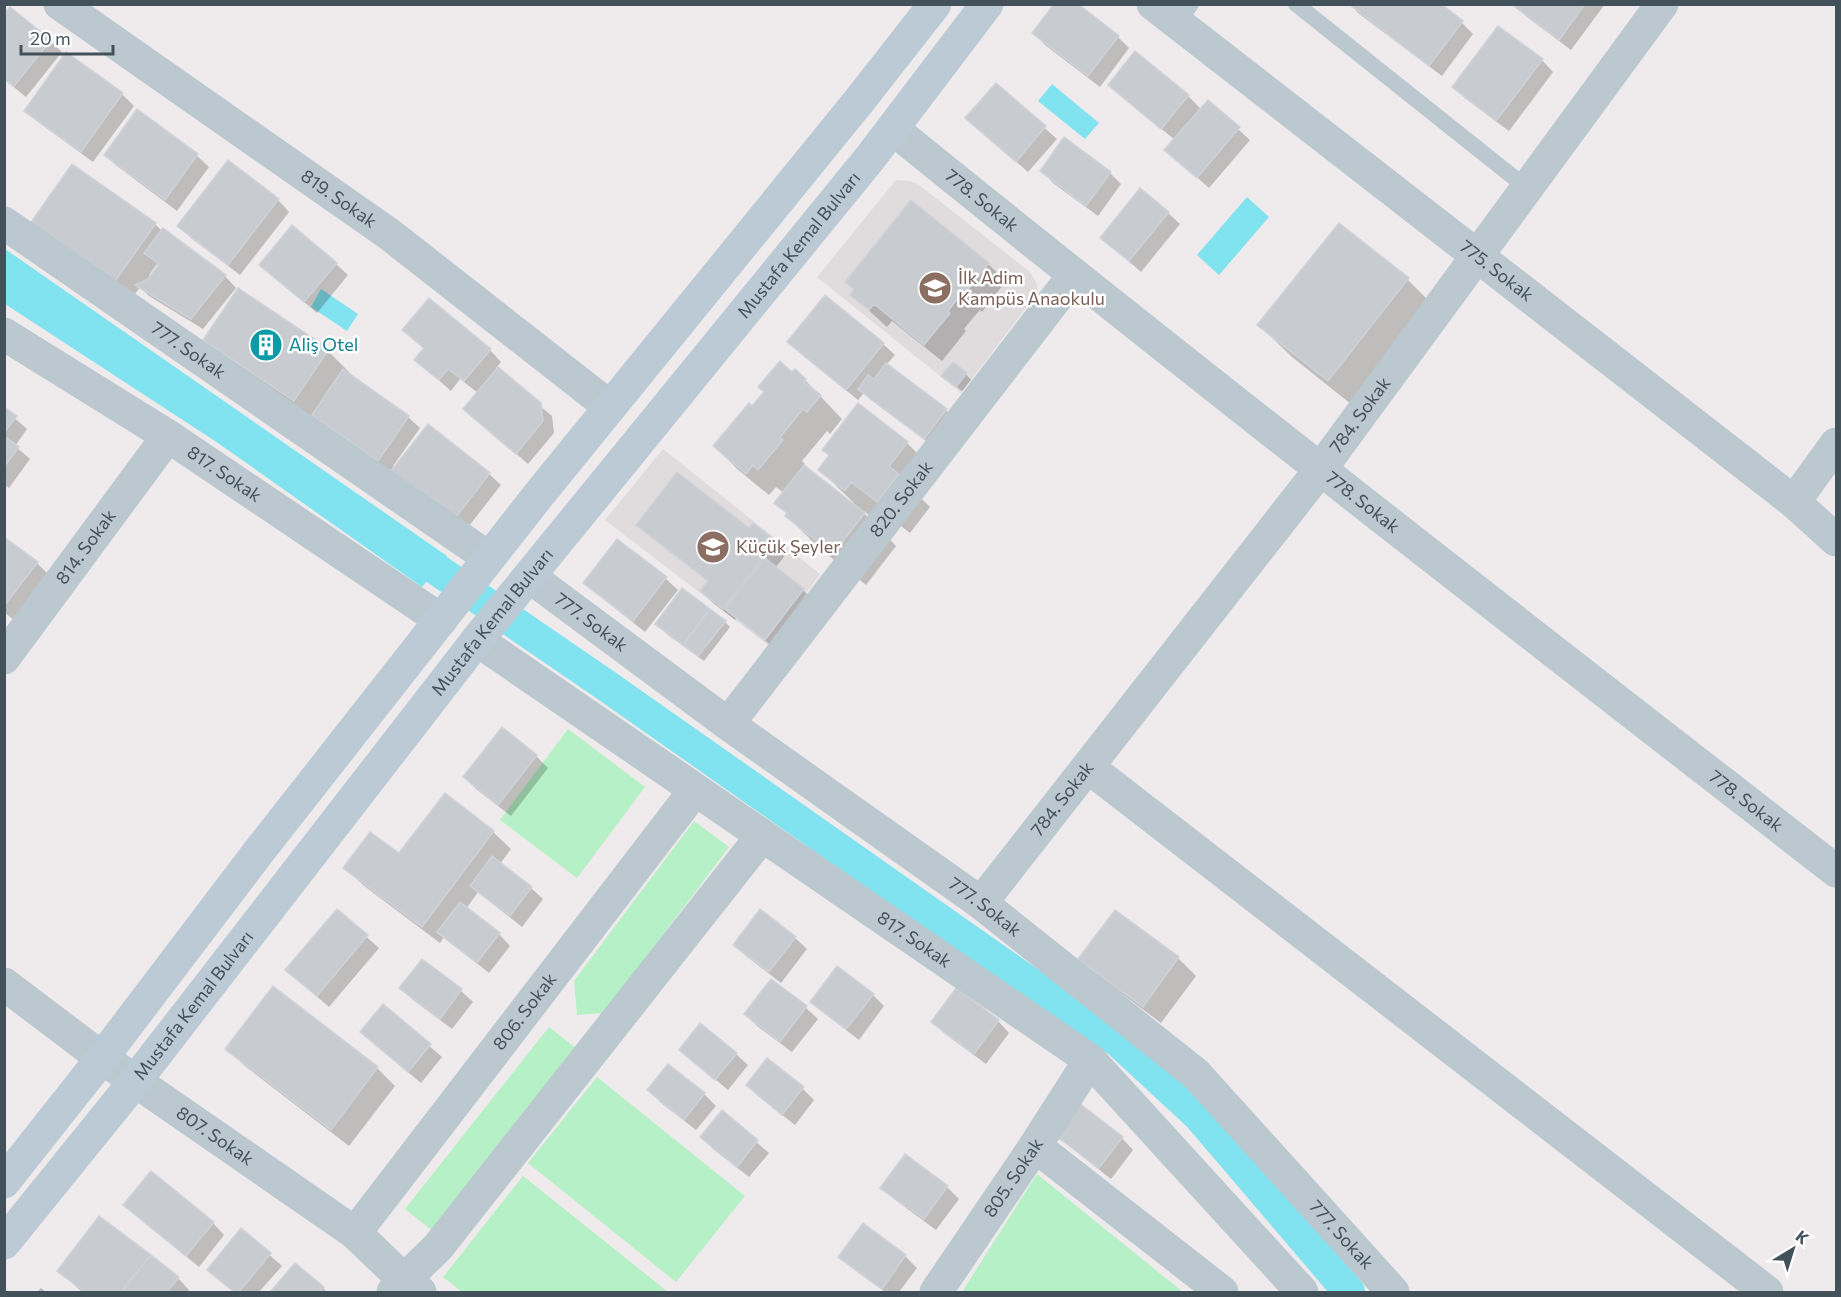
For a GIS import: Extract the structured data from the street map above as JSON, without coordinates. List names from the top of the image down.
{
  "streets": {
    "main road": ["Mustafa Kemal Bulvarı"],
    "street": [
      "819. Sokak",
      "778. Sokak",
      "775. Sokak",
      "777. Sokak",
      "784. Sokak",
      "817. Sokak",
      "820. Sokak",
      "814. Sokak",
      "806. Sokak",
      "807. Sokak",
      "805. Sokak"
    ]
  },
  "crossings": [
    ["778. Sokak", "Mustafa Kemal Bulvarı"],
    ["778. Sokak", "784. Sokak"],
    ["778. Sokak", "820. Sokak"],
    ["Mustafa Kemal Bulvarı", "777. Sokak"],
    ["Mustafa Kemal Bulvarı", "817. Sokak"],
    ["Mustafa Kemal Bulvarı", "807. Sokak"],
    ["775. Sokak", "784. Sokak"],
    ["777. Sokak", "784. Sokak"],
    ["777. Sokak", "820. Sokak"],
    ["817. Sokak", "814. Sokak"],
    ["817. Sokak", "806. Sokak"],
    ["817. Sokak", "805. Sokak"],
    ["806. Sokak", "807. Sokak"]
  ],
  "places": {
    "school or university": ["İlk Adim Kampüs Anaokulu", "Küçük Şeyler"],
    "building": ["Aliş Otel"]
  },
  "scale_bar": "20 m",
  "north": "top right"
}
